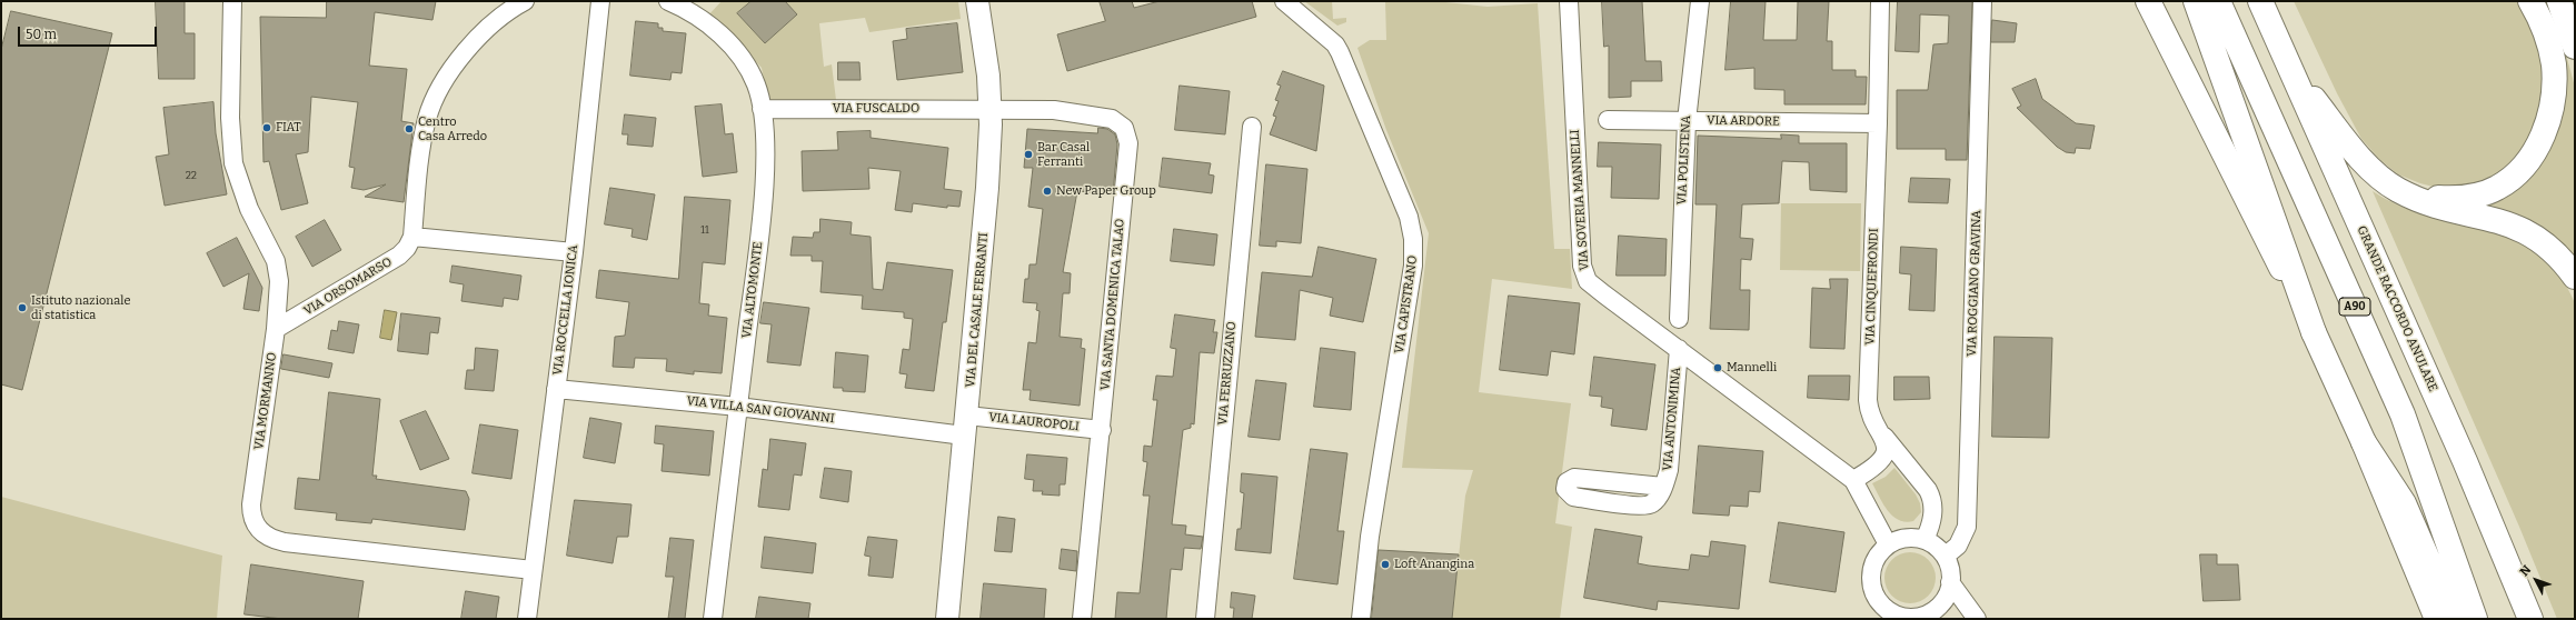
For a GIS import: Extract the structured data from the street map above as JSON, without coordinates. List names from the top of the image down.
{
  "streets": {
    "main road": ["A90", "GRANDE RACCORDO ANULARE"],
    "street": [
      "VIA FUSCALDO",
      "VIA ARDORE",
      "VIA POLISTENA",
      "VIA SOVERIA MANNELLI",
      "VIA ROGGIANO GRAVINA",
      "VIA ORSOMARSO",
      "VIA CINQUEFRONDI",
      "VIA ALTOMONTE",
      "VIA SANTA DOMENICA TALAO",
      "VIA CAPISTRANO",
      "VIA ROCCELLA IONICA",
      "VIA DEL CASALE FERRANTI",
      "VIA FERRUZZANO",
      "VIA MORMANNO",
      "VIA VILLA SAN GIOVANNI",
      "VIA ANTONIMINA",
      "VIA LAUROPOLI"
    ]
  },
  "crossings": [
    ["VIA FUSCALDO", "VIA ALTOMONTE"],
    ["VIA FUSCALDO", "VIA SANTA DOMENICA TALAO"],
    ["VIA FUSCALDO", "VIA DEL CASALE FERRANTI"],
    ["VIA ARDORE", "VIA POLISTENA"],
    ["VIA ARDORE", "VIA CINQUEFRONDI"],
    ["VIA SOVERIA MANNELLI", "VIA ANTONIMINA"],
    ["VIA ROGGIANO GRAVINA", "VIA CINQUEFRONDI"],
    ["VIA ORSOMARSO", "VIA MORMANNO"],
    ["VIA ALTOMONTE", "VIA VILLA SAN GIOVANNI"],
    ["VIA SANTA DOMENICA TALAO", "VIA DEL CASALE FERRANTI"],
    ["VIA SANTA DOMENICA TALAO", "VIA LAUROPOLI"],
    ["VIA ROCCELLA IONICA", "VIA MORMANNO"],
    ["VIA ROCCELLA IONICA", "VIA VILLA SAN GIOVANNI"],
    ["VIA DEL CASALE FERRANTI", "VIA VILLA SAN GIOVANNI"],
    ["VIA DEL CASALE FERRANTI", "VIA LAUROPOLI"],
    ["VIA VILLA SAN GIOVANNI", "VIA LAUROPOLI"]
  ],
  "places": [
    "FIAT",
    "Centro Casa Arredo",
    "Bar Casal Ferranti",
    "New Paper Group",
    "Istituto nazionale di statistica",
    "Mannelli",
    "Loft Anangina"
  ],
  "house_numbers": ["22", "11"],
  "scale_bar": "50 m",
  "north": "top left"
}
